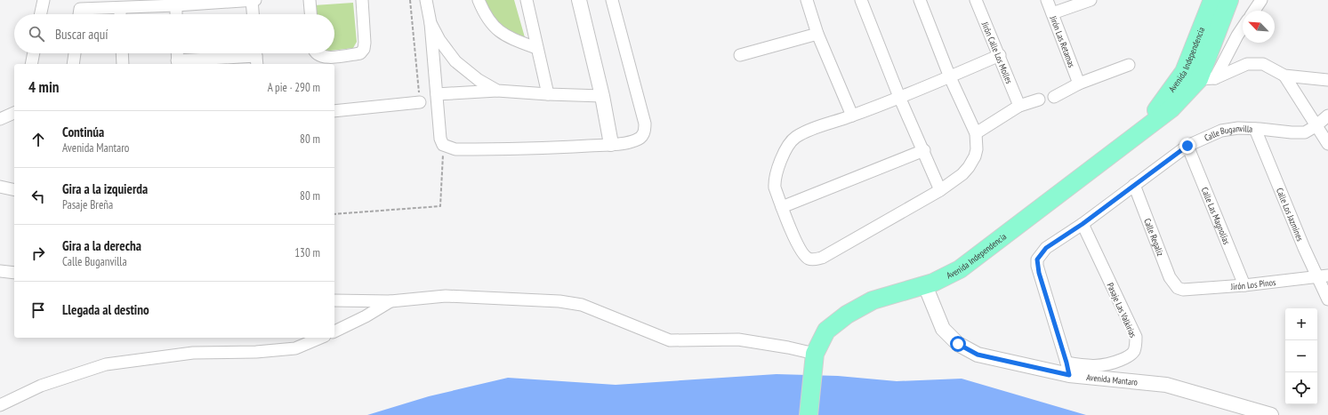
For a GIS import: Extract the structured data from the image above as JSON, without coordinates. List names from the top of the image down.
{
  "streets": {
    "main road": ["Avenida Independencia"],
    "street": [
      "Jirón Las Retamas",
      "Jirón Calle Los Molles",
      "Calle Buganvilla",
      "Calle Los Jazmines",
      "Calle Las Magnolias",
      "Calle Regaliz",
      "Jirón Los Pinos",
      "Pasaje Las Valkirias",
      "Avenida Mantaro"
    ]
  },
  "crossings": [
    ["Avenida Independencia", "Avenida Mantaro"],
    ["Calle Buganvilla", "Calle Los Jazmines"],
    ["Calle Buganvilla", "Calle Las Magnolias"],
    ["Calle Buganvilla", "Calle Regaliz"],
    ["Calle Buganvilla", "Pasaje Las Valkirias"],
    ["Calle Buganvilla", "Avenida Mantaro"],
    ["Calle Los Jazmines", "Jirón Los Pinos"],
    ["Calle Las Magnolias", "Jirón Los Pinos"],
    ["Calle Regaliz", "Jirón Los Pinos"],
    ["Pasaje Las Valkirias", "Avenida Mantaro"]
  ],
  "north": "top left",
  "page": {
    "search": "Buscar aquí",
    "heading": ["4 min", "A pie · 290 m"],
    "list": [
      ["Continúa", "Avenida Mantaro", "80 m"],
      ["Gira a la izquierda", "Pasaje Breña", "80 m"],
      ["Gira a la derecha", "Calle Buganvilla", "130 m"],
      "Llegada al destino"
    ],
    "map_buttons": ["+", "−"]
  }
}
